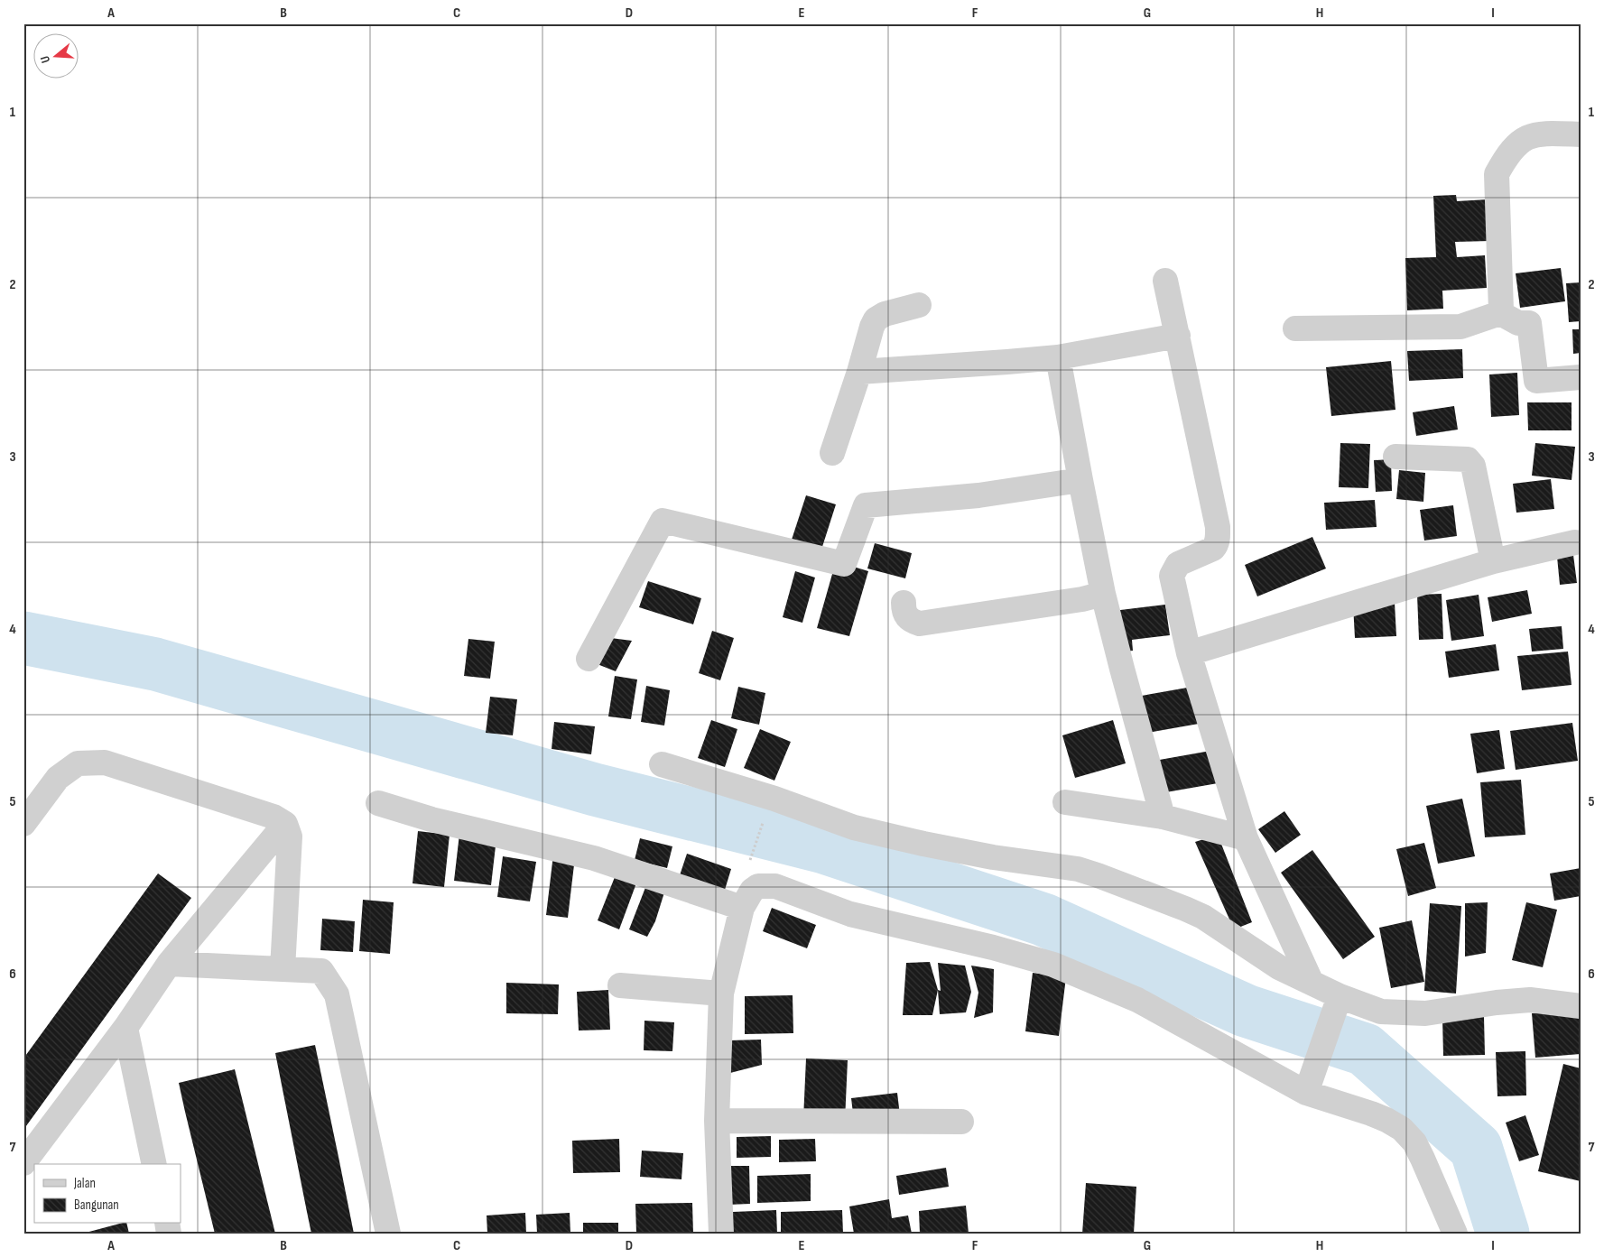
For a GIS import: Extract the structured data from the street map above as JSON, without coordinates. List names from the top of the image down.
{
  "legend": ["Jalan", "Bangunan"],
  "north": "left",
  "grid": {
    "columns": [
      "A",
      "B",
      "C",
      "D",
      "E",
      "F",
      "G",
      "H",
      "I"
    ],
    "rows": [
      "1",
      "2",
      "3",
      "4",
      "5",
      "6",
      "7"
    ]
  }
}
